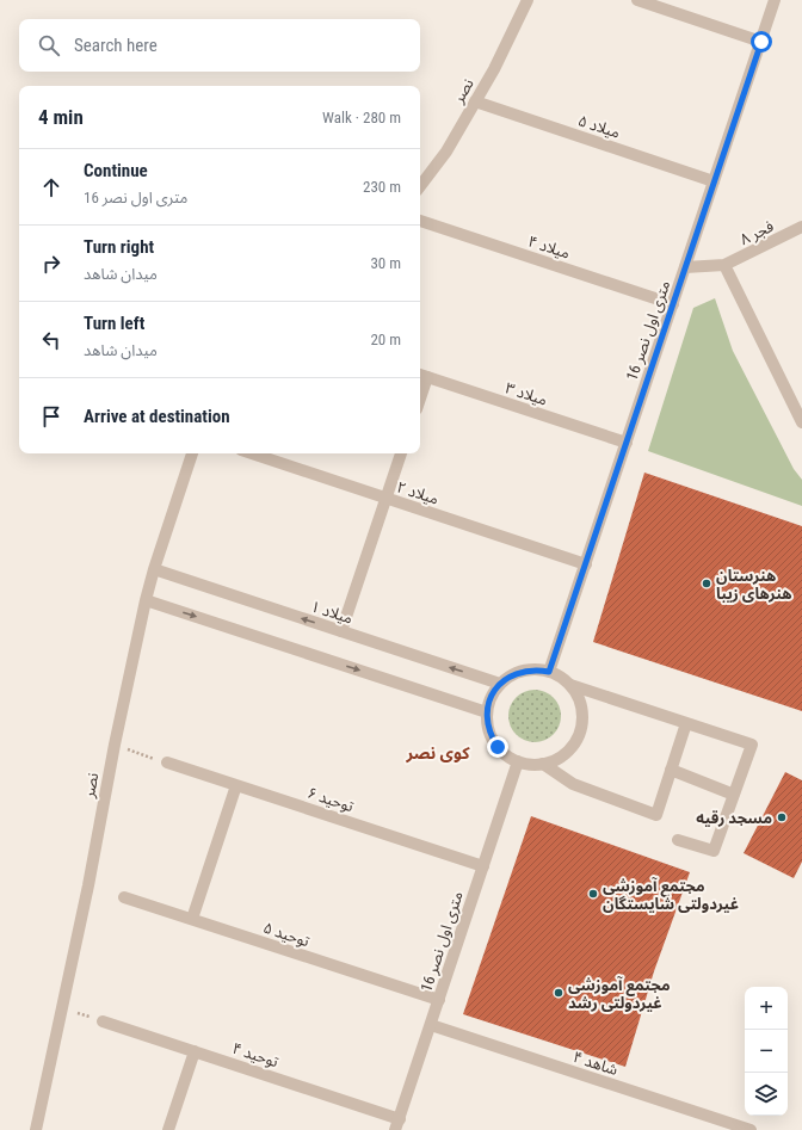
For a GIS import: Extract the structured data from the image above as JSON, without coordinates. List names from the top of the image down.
{
  "streets": {
    "street": [
      "نصر",
      "میلاد ۵",
      "فجر ۸",
      "میلاد ۴",
      "16 متری اول نصر",
      "میلاد ۳",
      "میلاد ۲",
      "میلاد ۱",
      "توحید ۶",
      "توحید ۵",
      "توحید ۴",
      "شاهد ۴"
    ]
  },
  "crossings": [
    ["نصر", "میلاد ۵"],
    ["نصر", "میلاد ۱"],
    ["میلاد ۵", "16 متری اول نصر"],
    ["میلاد ۴", "16 متری اول نصر"],
    ["16 متری اول نصر", "میلاد ۳"],
    ["16 متری اول نصر", "میلاد ۲"],
    ["16 متری اول نصر", "میلاد ۱"],
    ["16 متری اول نصر", "توحید ۶"],
    ["16 متری اول نصر", "توحید ۵"],
    ["16 متری اول نصر", "توحید ۴"],
    ["16 متری اول نصر", "شاهد ۴"]
  ],
  "districts": ["کوی نصر"],
  "places": [
    "هنرستان هنرهای زیبا",
    "مسجد رقیه",
    "مجتمع آموزشی غیردولتی شایستگان",
    "مجتمع آموزشی غیردولتی رشد"
  ],
  "page": {
    "search": "Search here",
    "heading": ["4 min", "Walk · 280 m"],
    "list": [
      ["Continue", "16 متری اول نصر", "230 m"],
      ["Turn right", "میدان شاهد", "30 m"],
      ["Turn left", "میدان شاهد", "20 m"],
      "Arrive at destination"
    ],
    "map_buttons": ["+", "−"]
  }
}
